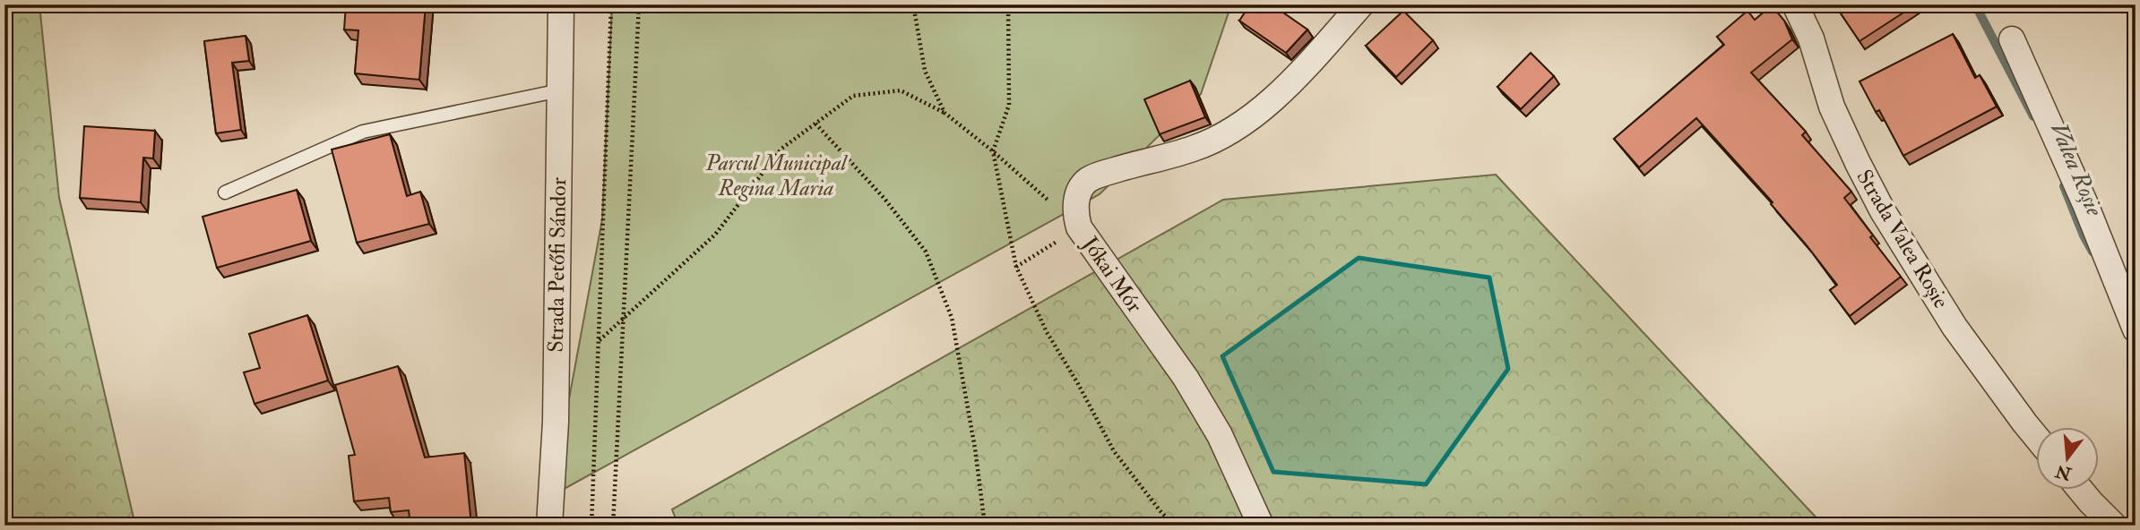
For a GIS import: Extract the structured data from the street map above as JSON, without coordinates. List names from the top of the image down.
{
  "streets": {
    "street": ["Strada Valea Roșie", "Strada Petőfi Sándor", "Jókai Mór"]
  },
  "water": ["Valea Roșie"],
  "parks": ["Parcul Municipal Regina Maria"],
  "north": "bottom"
}
